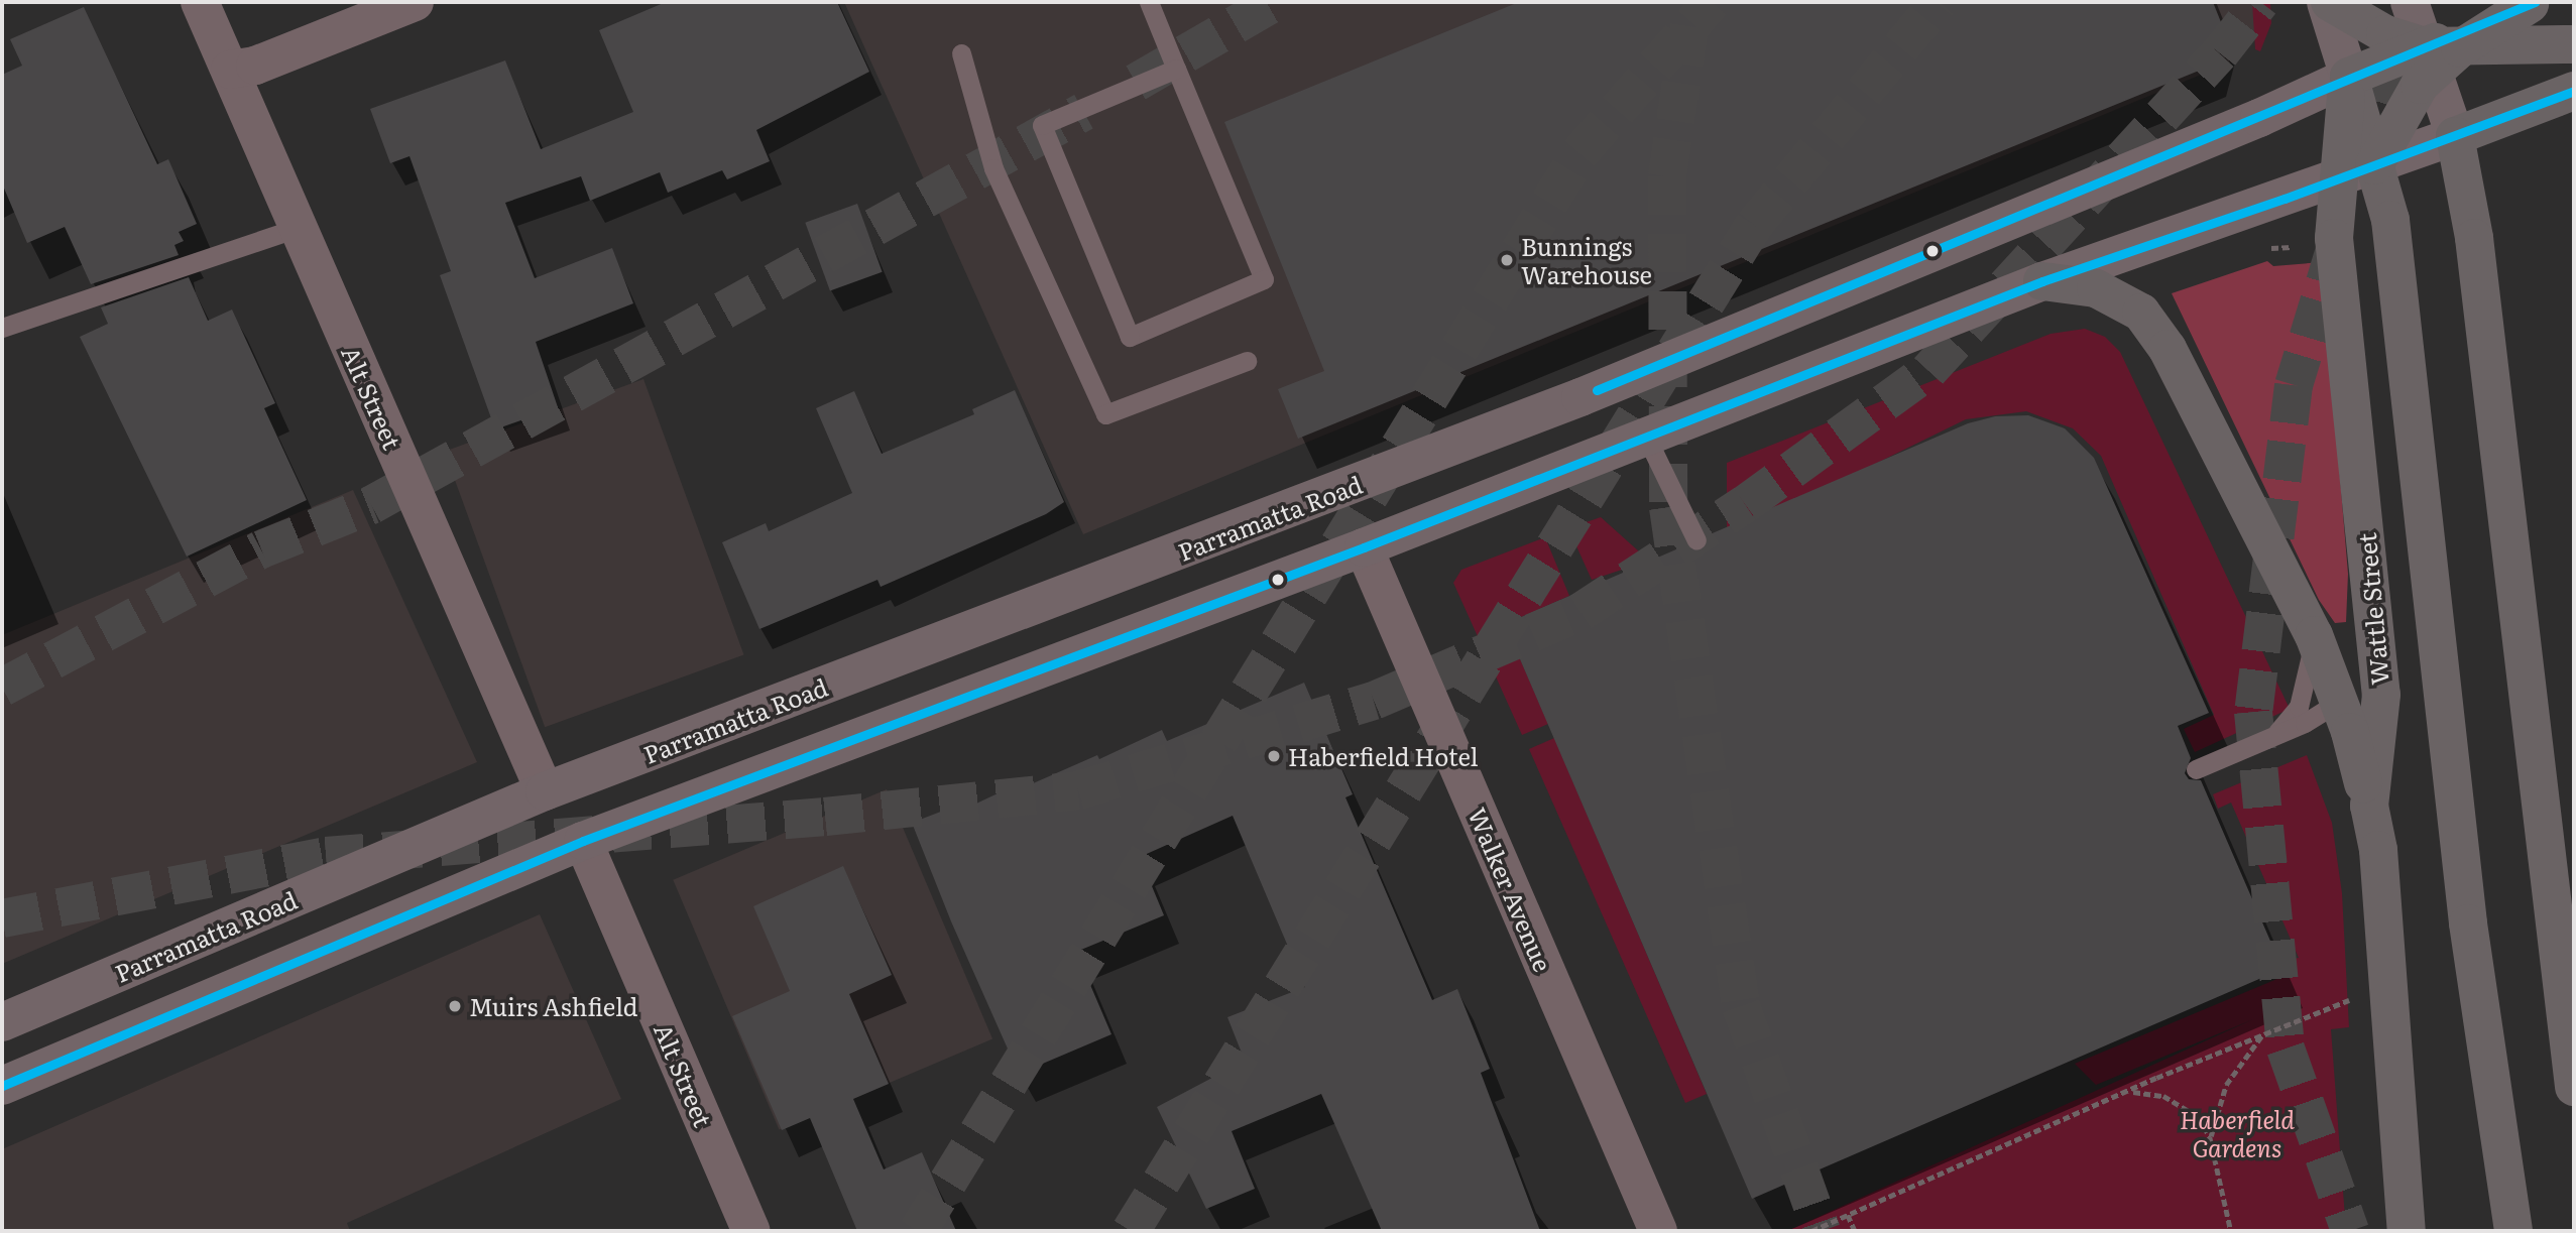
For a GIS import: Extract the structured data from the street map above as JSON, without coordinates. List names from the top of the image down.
{
  "streets": {
    "highway": ["Parramatta Road", "Wattle Street"],
    "street": ["Alt Street", "Walker Avenue"]
  },
  "crossings": [
    ["Alt Street", "Parramatta Road"],
    ["Parramatta Road", "Wattle Street"]
  ],
  "parks": ["Haberfield Gardens"],
  "places": ["Bunnings Warehouse", "Haberfield Hotel", "Muirs Ashfield"]
}
